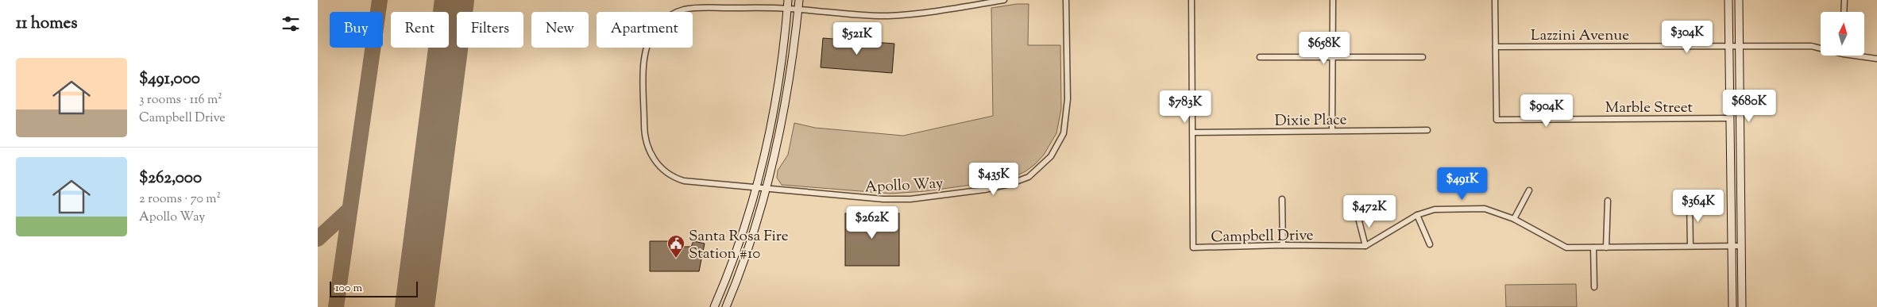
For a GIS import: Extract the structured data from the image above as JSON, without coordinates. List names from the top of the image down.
{
  "streets": {
    "street": [
      "Lazzini Avenue",
      "Marble Street",
      "Dixie Place",
      "Apollo Way",
      "Campbell Drive"
    ]
  },
  "crossings": [
    ["Lazzini Avenue", "Marble Street"],
    ["Dixie Place", "Campbell Drive"]
  ],
  "places": {
    "public building": ["Santa Rosa Fire Station #10"]
  },
  "scale_bar": "100 m",
  "north": "top",
  "page": {
    "heading": "11 homes",
    "chip": [
      "Buy",
      "Rent",
      "Filters",
      "New",
      "Apartment"
    ],
    "price": [
      "$304K",
      "$521K",
      "$658K",
      "$680K",
      "$783K",
      "$904K",
      "$435K",
      "$491K",
      "$364K",
      "$472K",
      "$262K"
    ],
    "list": [
      {
        "name": "$491,000",
        "note": "3 rooms · 116 m² · Campbell Drive"
      },
      {
        "name": "$262,000",
        "note": "2 rooms · 70 m² · Apollo Way"
      }
    ],
    "scale": "100 m"
  }
}
